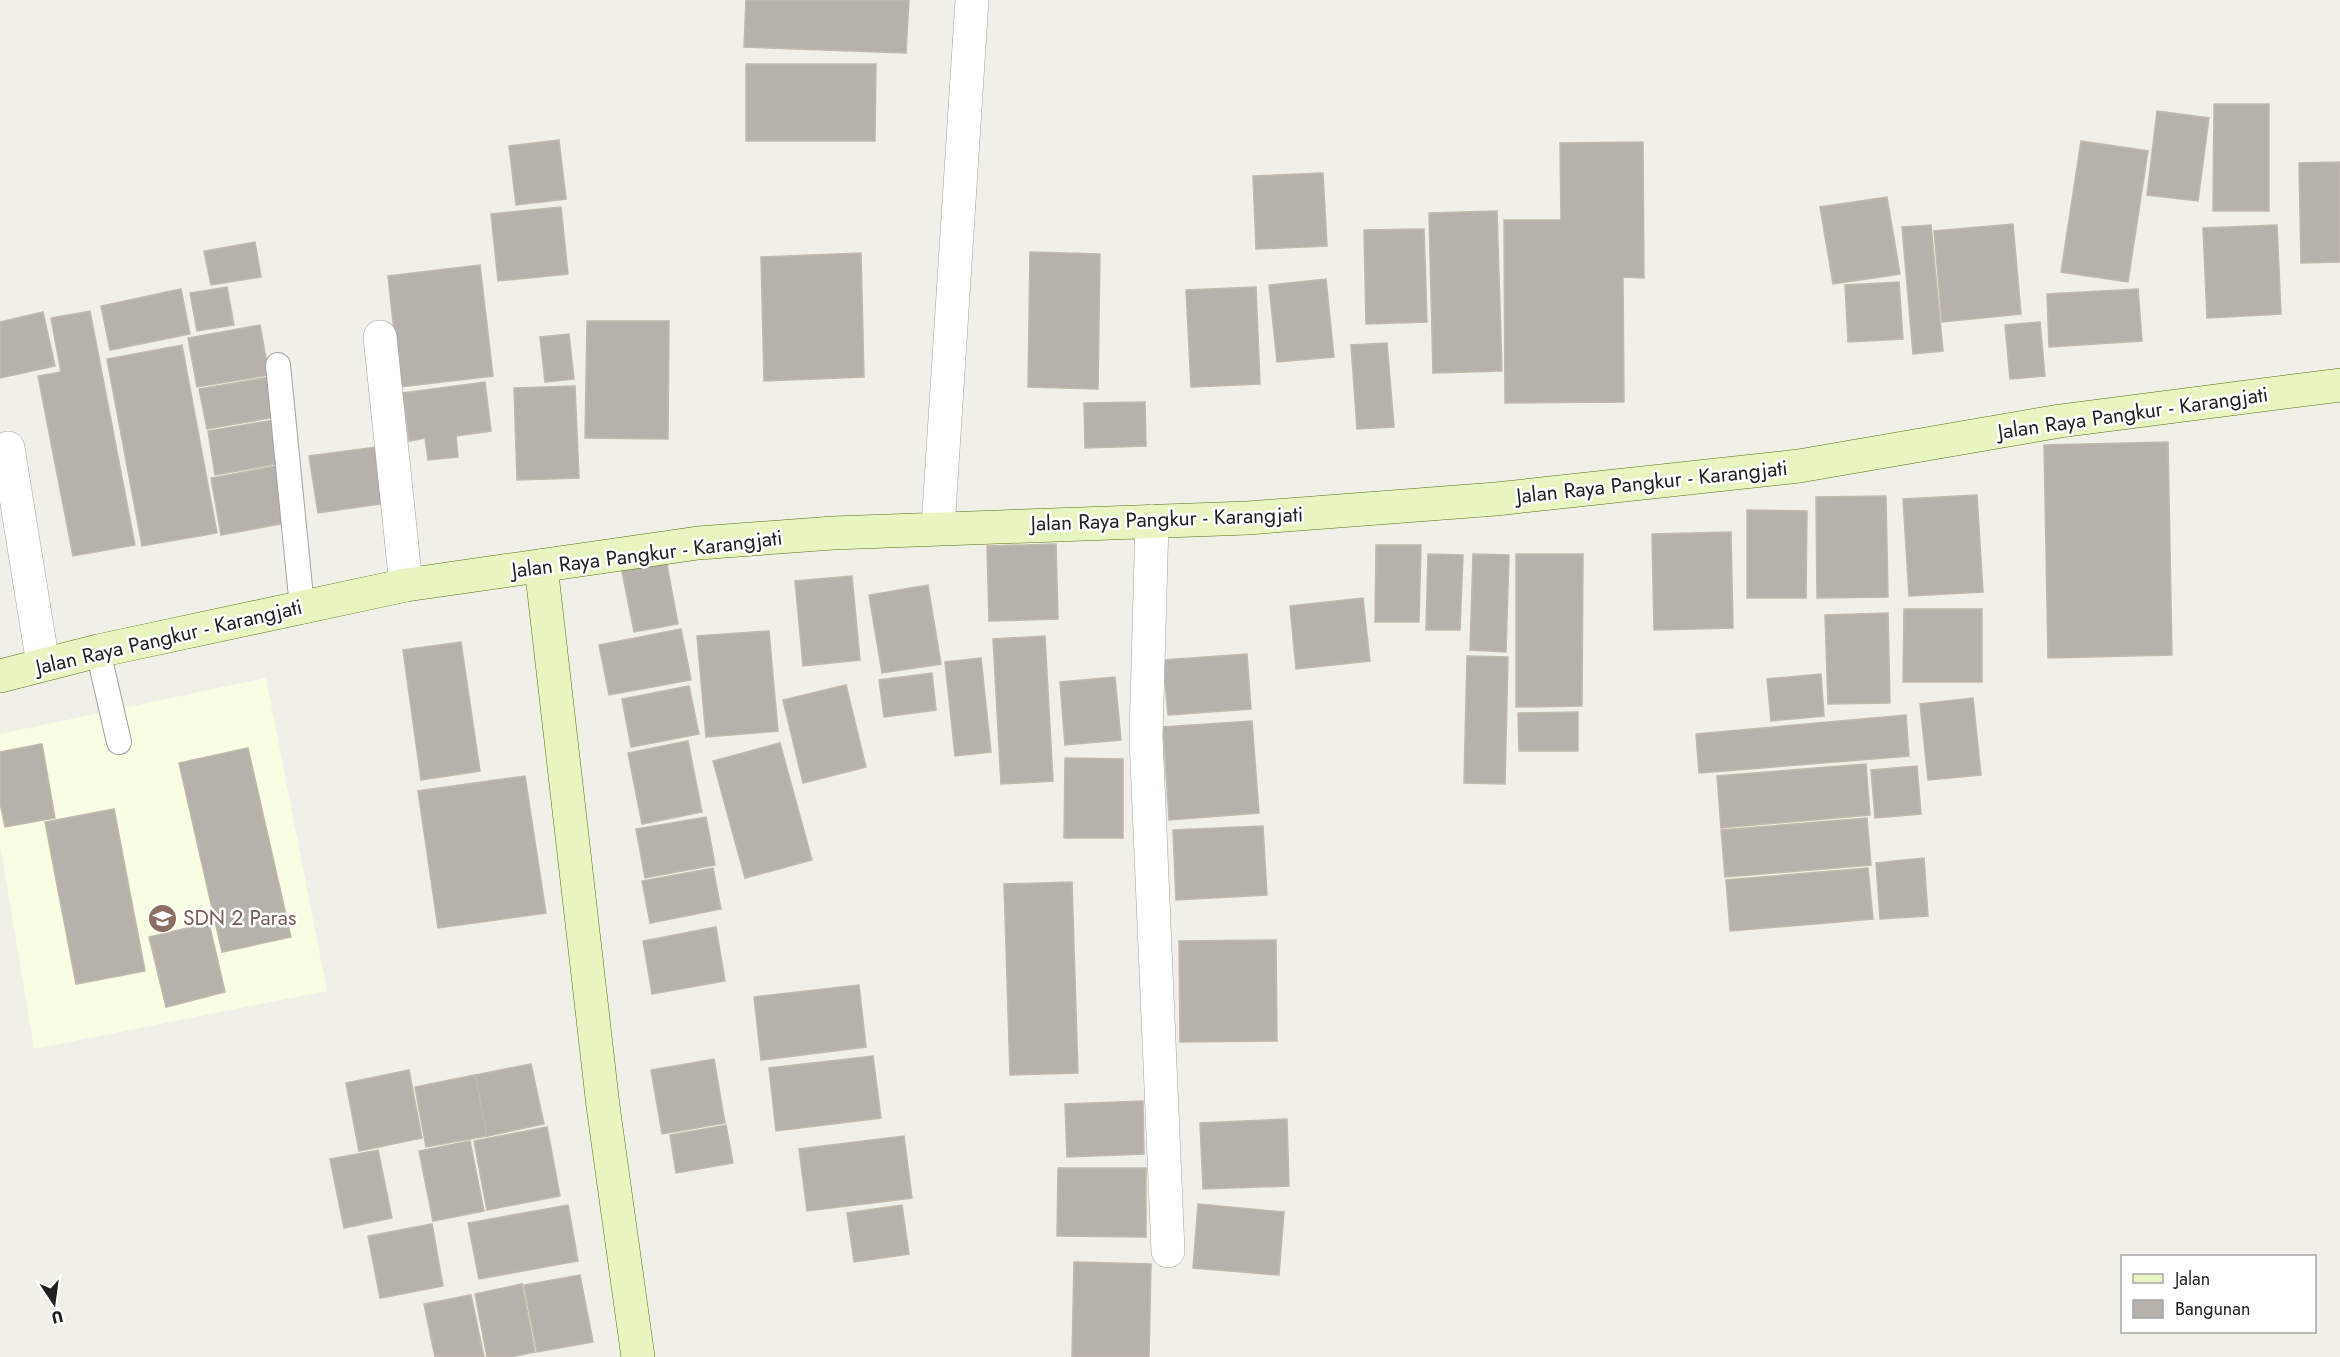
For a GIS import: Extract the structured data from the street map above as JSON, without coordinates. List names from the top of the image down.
{
  "streets": {
    "main road": ["Jalan Raya Pangkur - Karangjati"]
  },
  "places": {
    "school or university": ["SDN 2 Paras"]
  },
  "legend": ["Jalan", "Bangunan"],
  "north": "bottom"
}
